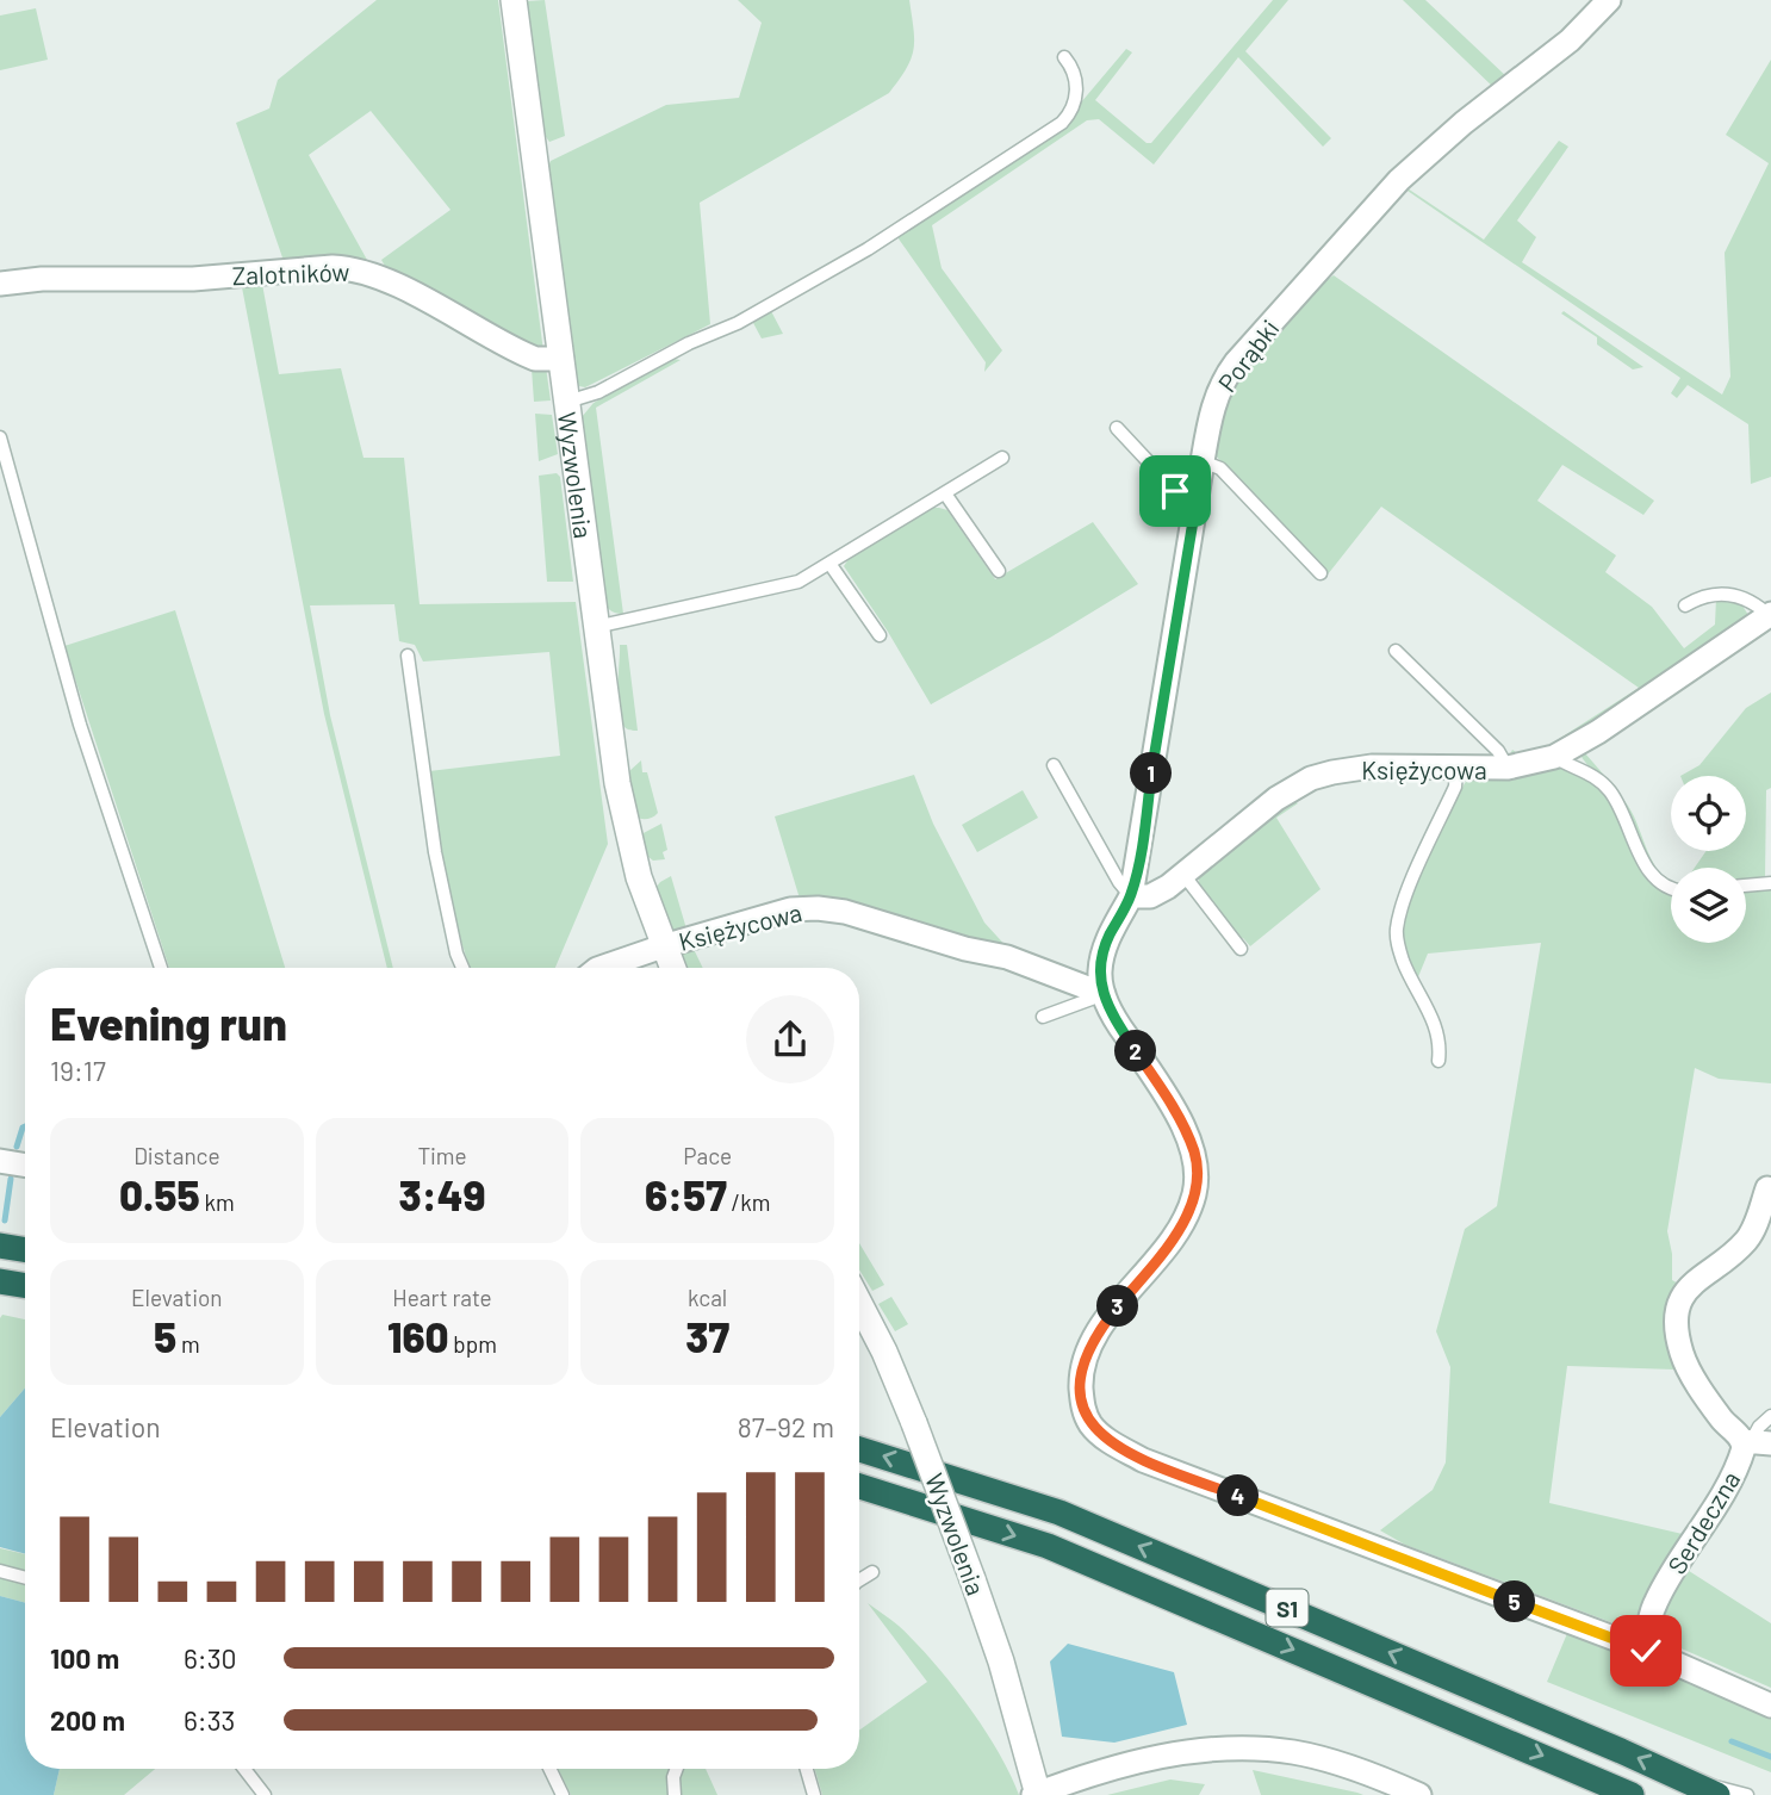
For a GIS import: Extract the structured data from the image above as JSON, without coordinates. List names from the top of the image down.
{
  "streets": {
    "highway": ["S1"],
    "street": [
      "Zalotników",
      "Porąbki",
      "Wyzwolenia",
      "Księżycowa",
      "Serdeczna"
    ]
  },
  "crossings": [
    ["Zalotników", "Wyzwolenia"],
    ["Porąbki", "Księżycowa"],
    ["Wyzwolenia", "Księżycowa"]
  ],
  "page": {
    "pins": [
      "1",
      "2",
      "3",
      "4",
      "5"
    ],
    "heading": ["Evening run", "19:17"],
    "stats": [
      ["Distance", "0.55 km"],
      ["Time", "3:49"],
      ["Pace", "6:57 /km"],
      ["Elevation", "5 m"],
      ["Heart rate", "160 bpm"],
      ["kcal", "37"]
    ],
    "chart": ["Elevation", "87–92 m"],
    "list": [
      {
        "name": "100 m",
        "note": "6:30"
      },
      {
        "name": "200 m",
        "note": "6:33"
      }
    ]
  }
}
